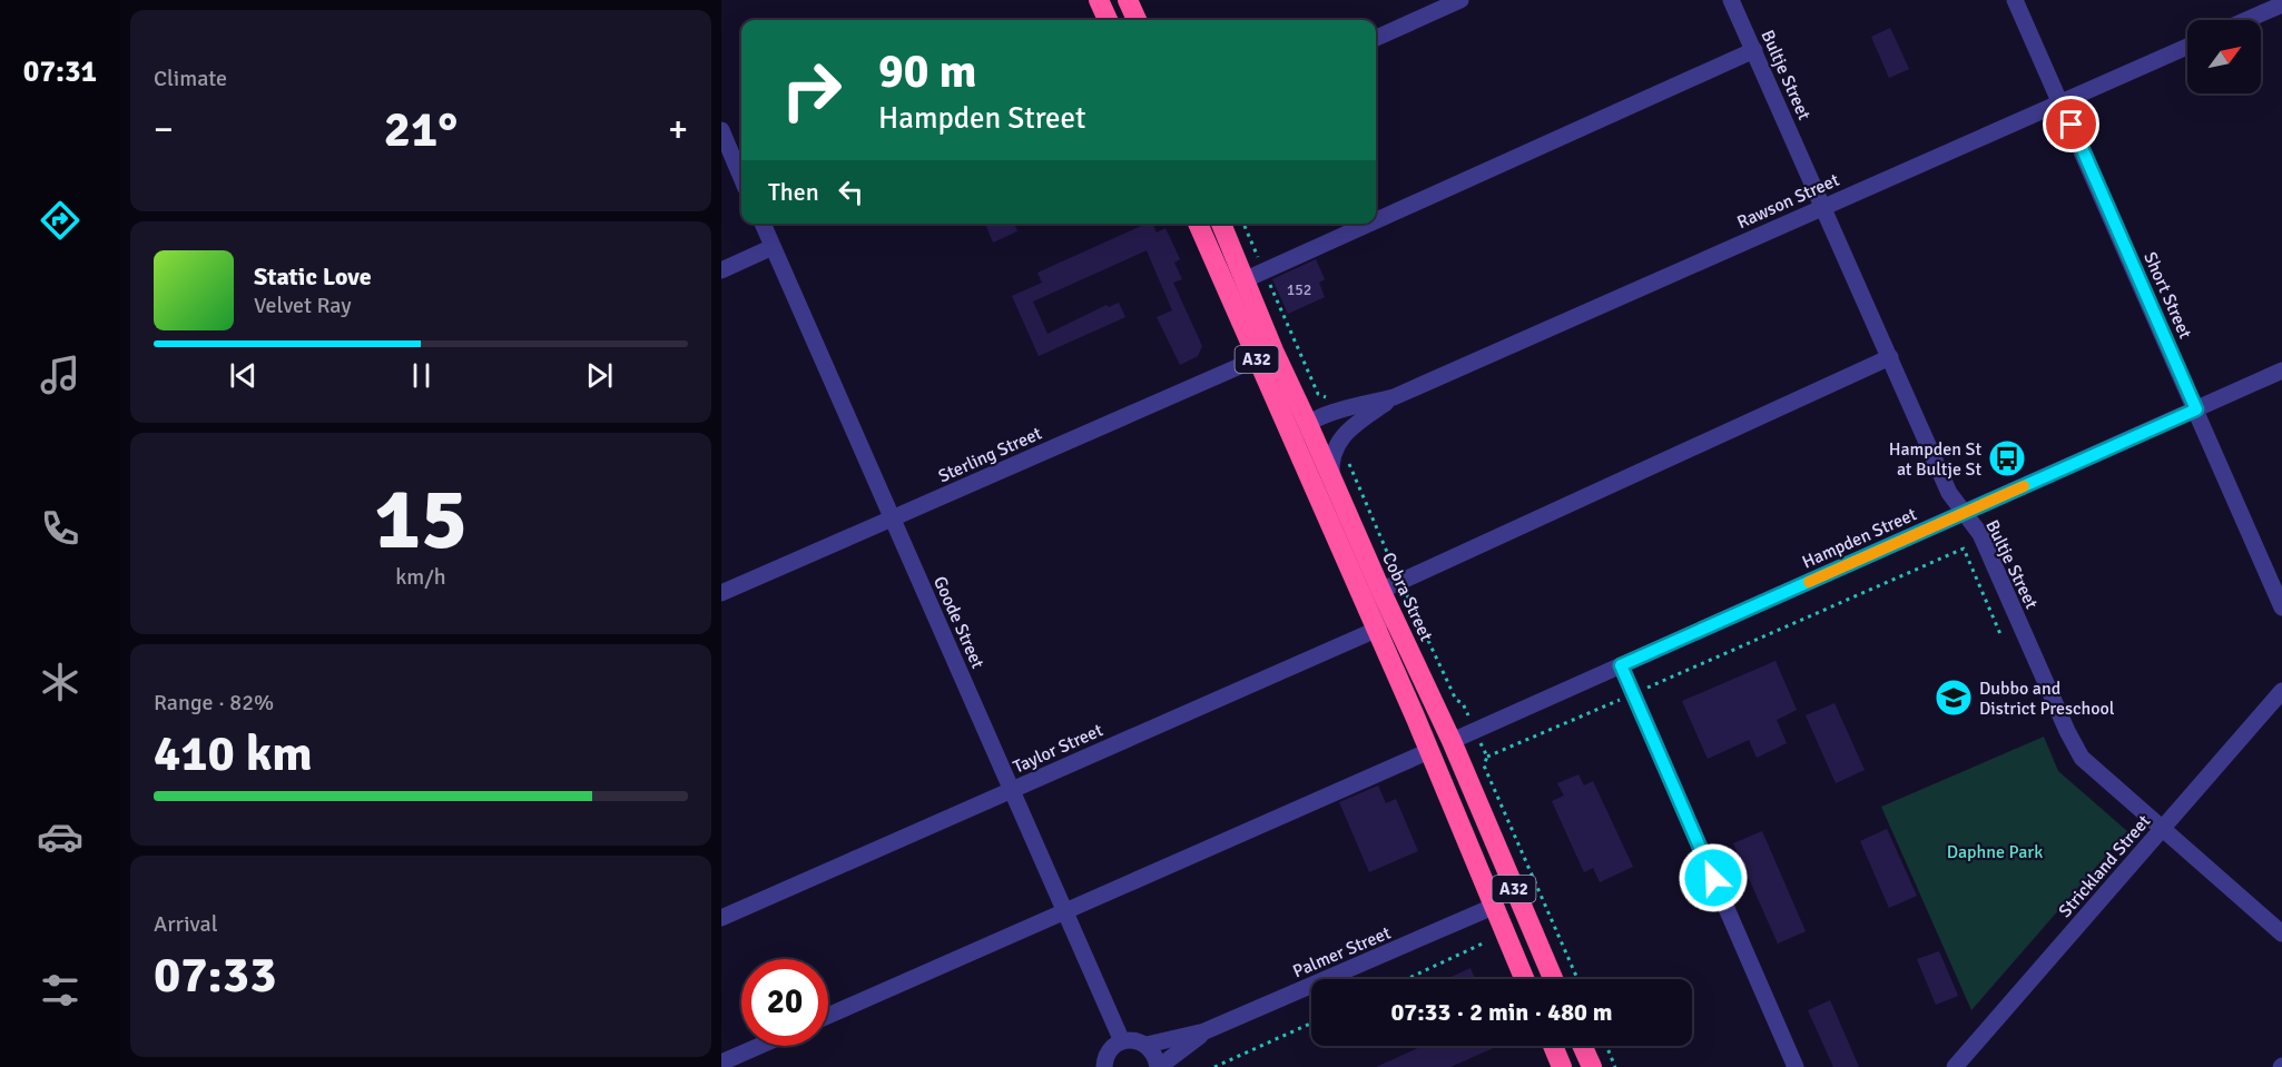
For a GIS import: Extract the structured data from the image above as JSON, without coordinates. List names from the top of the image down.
{
  "streets": {
    "highway": ["A32", "Cobra Street"],
    "street": [
      "Bultje Street",
      "Rawson Street",
      "Short Street",
      "Sterling Street",
      "Hampden Street",
      "Goode Street",
      "Taylor Street",
      "Strickland Street",
      "Palmer Street"
    ]
  },
  "crossings": [
    ["Bultje Street", "Rawson Street"],
    ["Bultje Street", "Hampden Street"],
    ["Bultje Street", "Strickland Street"],
    ["Rawson Street", "Short Street"],
    ["Rawson Street", "Cobra Street"],
    ["Short Street", "Hampden Street"],
    ["Sterling Street", "Cobra Street"],
    ["Sterling Street", "Goode Street"],
    ["Hampden Street", "Cobra Street"],
    ["Cobra Street", "Taylor Street"],
    ["Cobra Street", "Palmer Street"],
    ["Goode Street", "Taylor Street"]
  ],
  "parks": ["Daphne Park"],
  "places": {
    "bus stop": ["Hampden St at Bultje St"],
    "school or university": ["Dubbo and District Preschool"]
  },
  "house_numbers": ["152"],
  "north": "top right",
  "page": {
    "tabs": "07:31",
    "tile": [
      "Climate",
      ["15", "km/h"],
      ["Range · 82%", "410 km"],
      ["Arrival", "07:33"]
    ],
    "turn": ["90 m", "Hampden Street"],
    "heat": ["−", "21°", "+"],
    "then": "Then",
    "song": ["Static Love", "Velvet Ray"],
    "limit": "20",
    "trip": "07:33 · 2 min · 480 m"
  }
}
